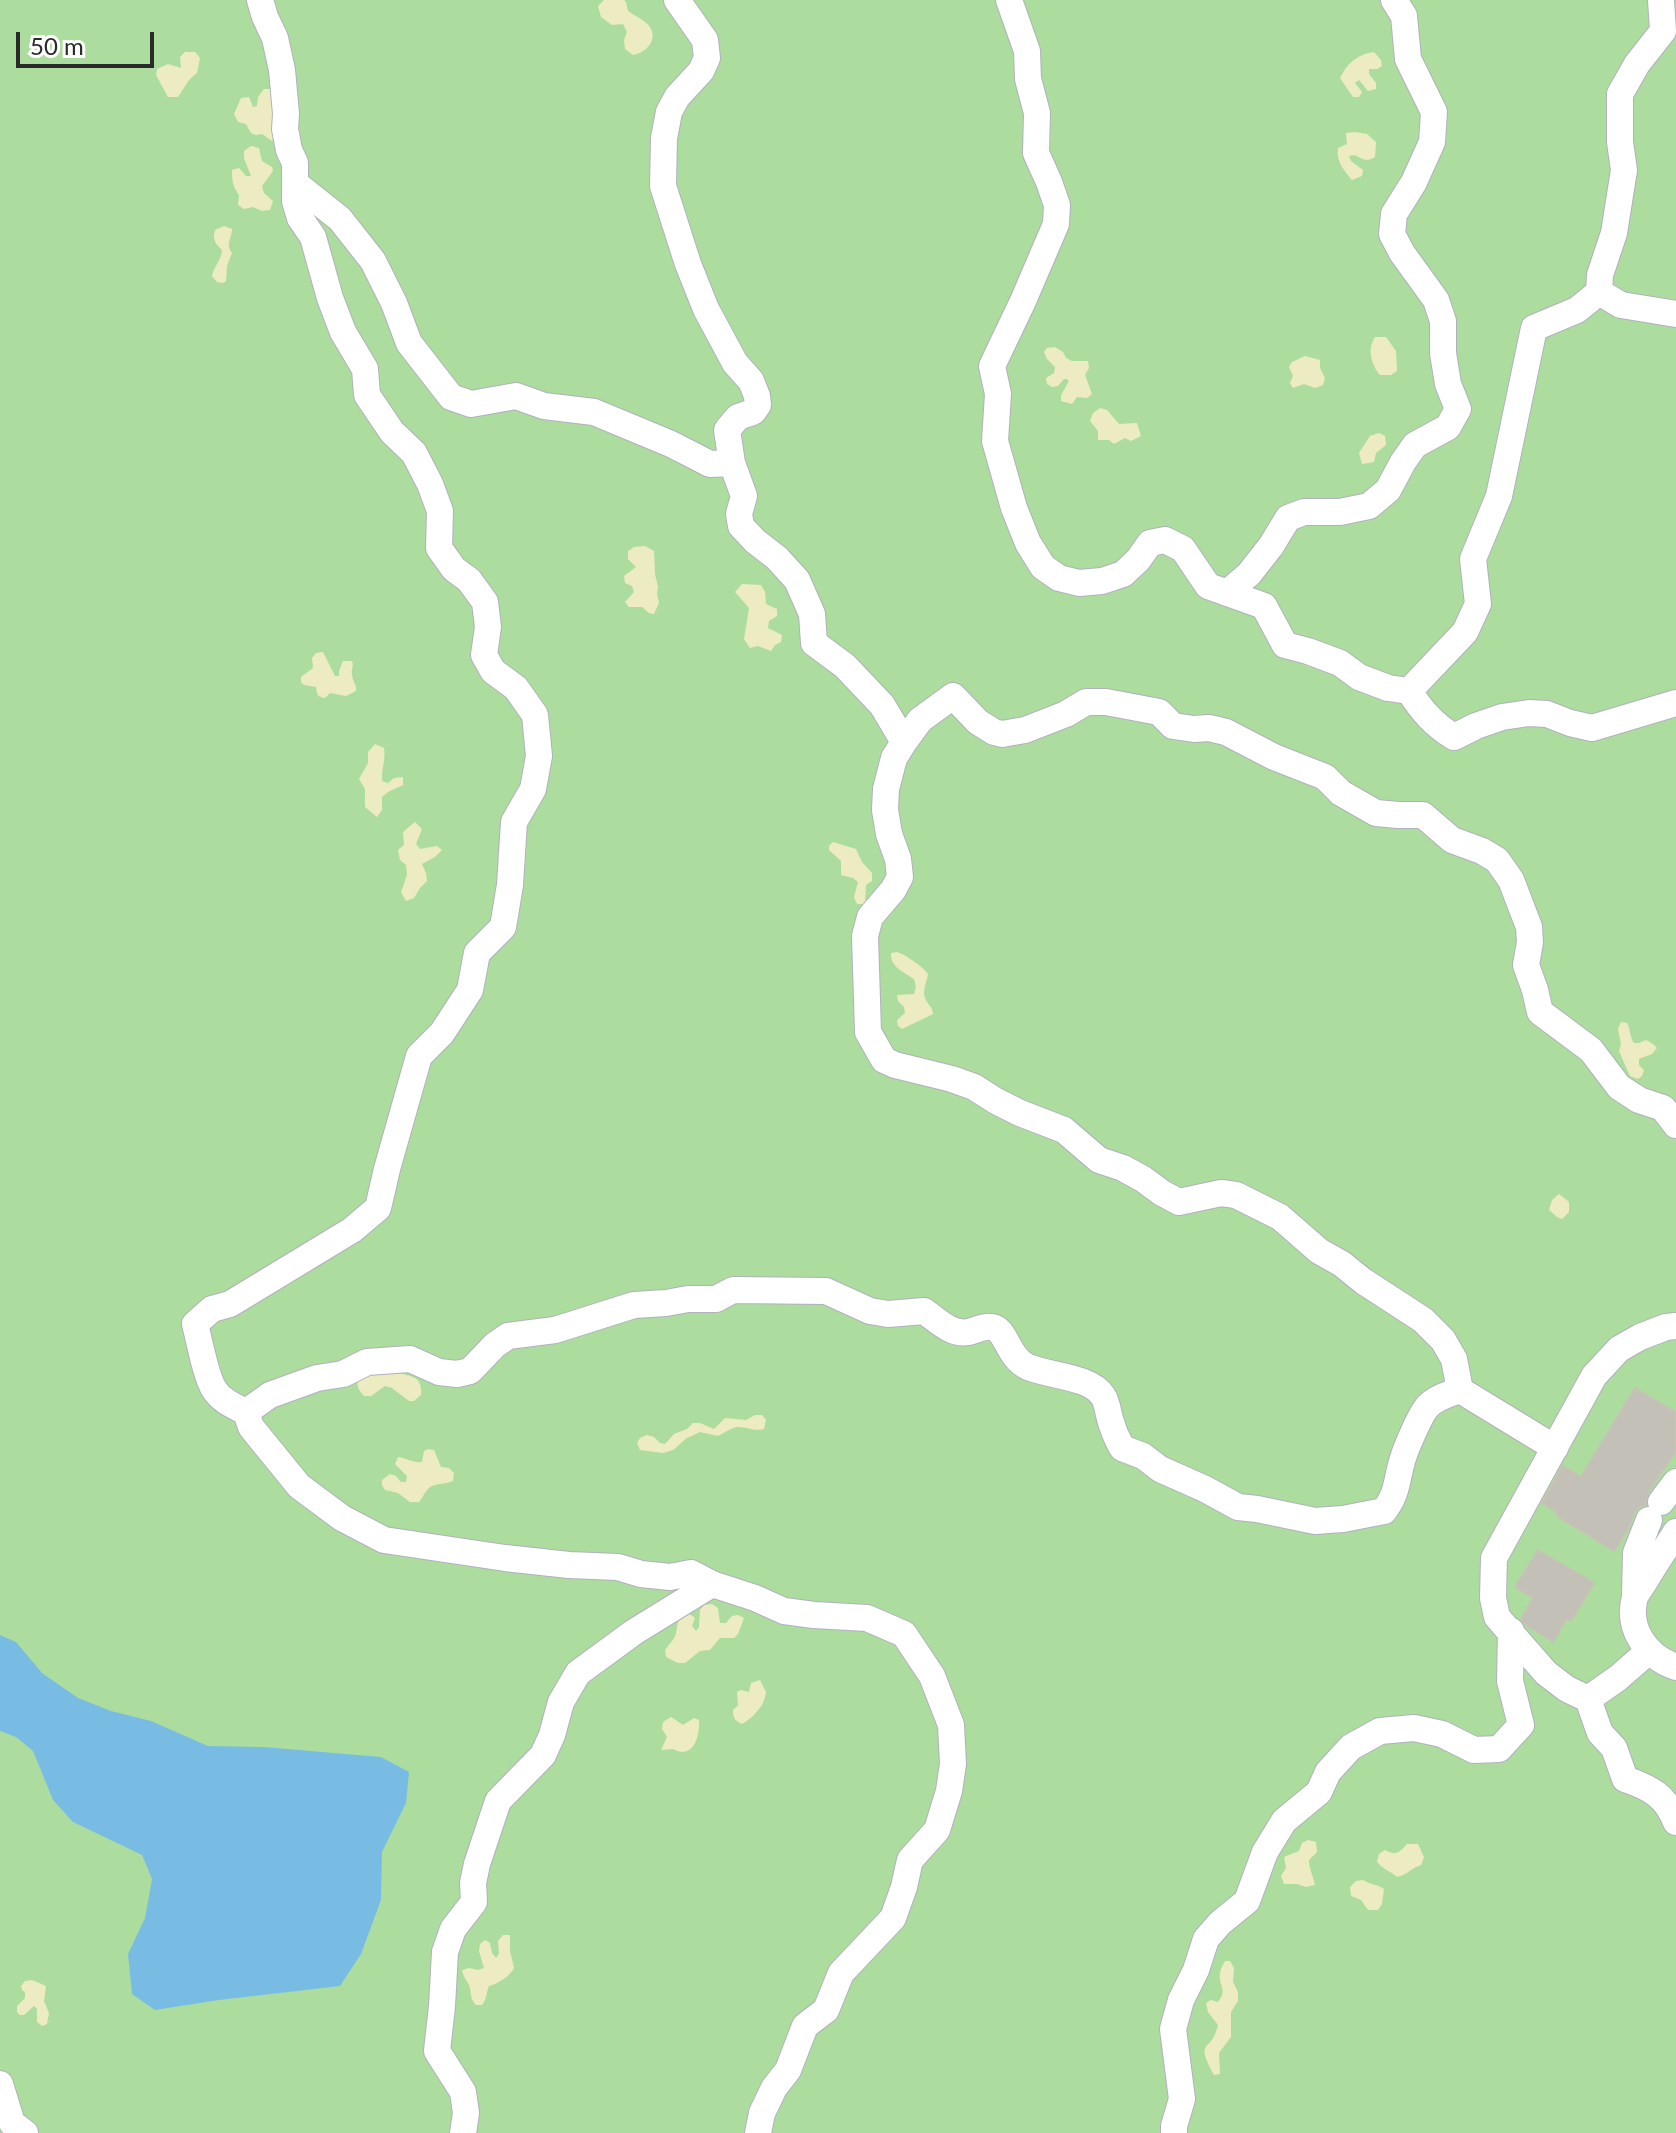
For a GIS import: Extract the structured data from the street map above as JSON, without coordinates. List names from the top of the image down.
{
  "scale_bar": "50 m"
}
